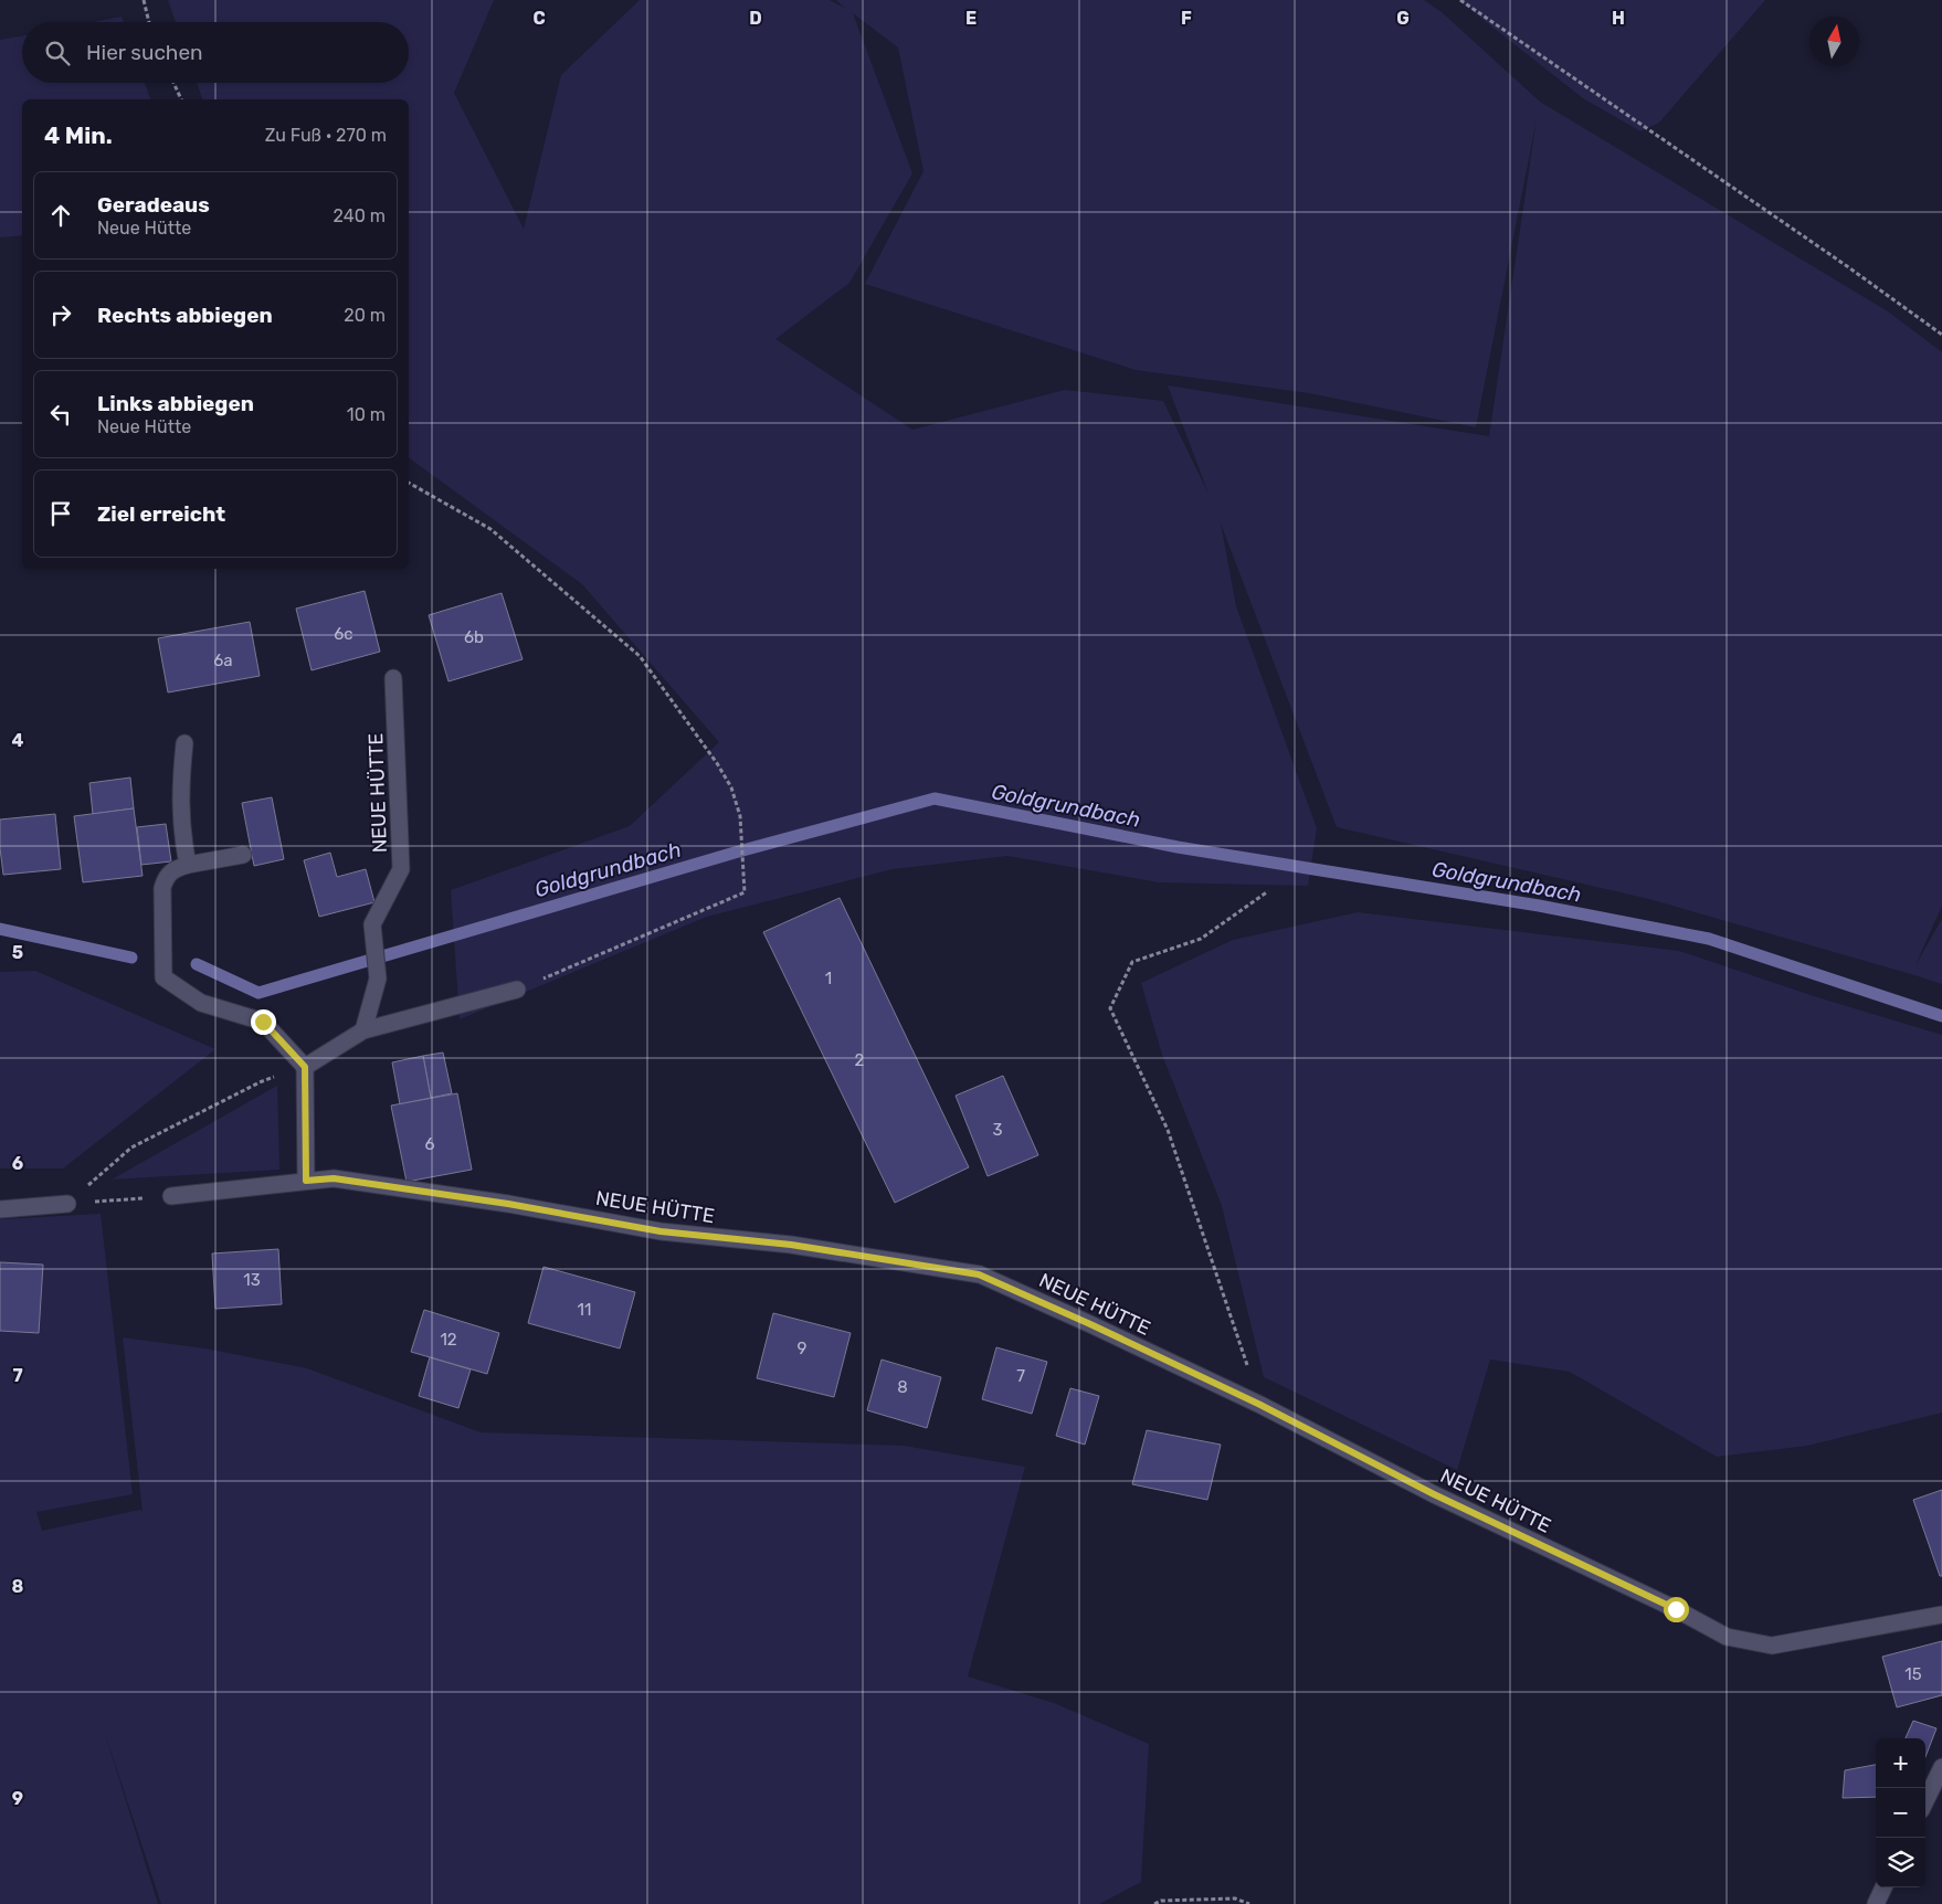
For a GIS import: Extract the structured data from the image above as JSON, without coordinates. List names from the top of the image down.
{
  "streets": {
    "street": ["NEUE HÜTTE"]
  },
  "water": ["Goldgrundbach"],
  "house_numbers": [
    "6c",
    "6b",
    "6a",
    "1",
    "2",
    "3",
    "6",
    "13",
    "11",
    "12",
    "9",
    "7",
    "8",
    "15"
  ],
  "north": "top",
  "page": {
    "search": "Hier suchen",
    "heading": ["4 Min.", "Zu Fuß · 270 m"],
    "list": [
      ["Geradeaus", "Neue Hütte", "240 m"],
      ["Rechts abbiegen", "20 m"],
      ["Links abbiegen", "Neue Hütte", "10 m"],
      "Ziel erreicht"
    ],
    "map_buttons": ["+", "−"]
  },
  "grid": {
    "columns": [
      "C",
      "D",
      "E",
      "F",
      "G",
      "H"
    ],
    "rows": [
      "4",
      "5",
      "6",
      "7",
      "8",
      "9"
    ]
  }
}
